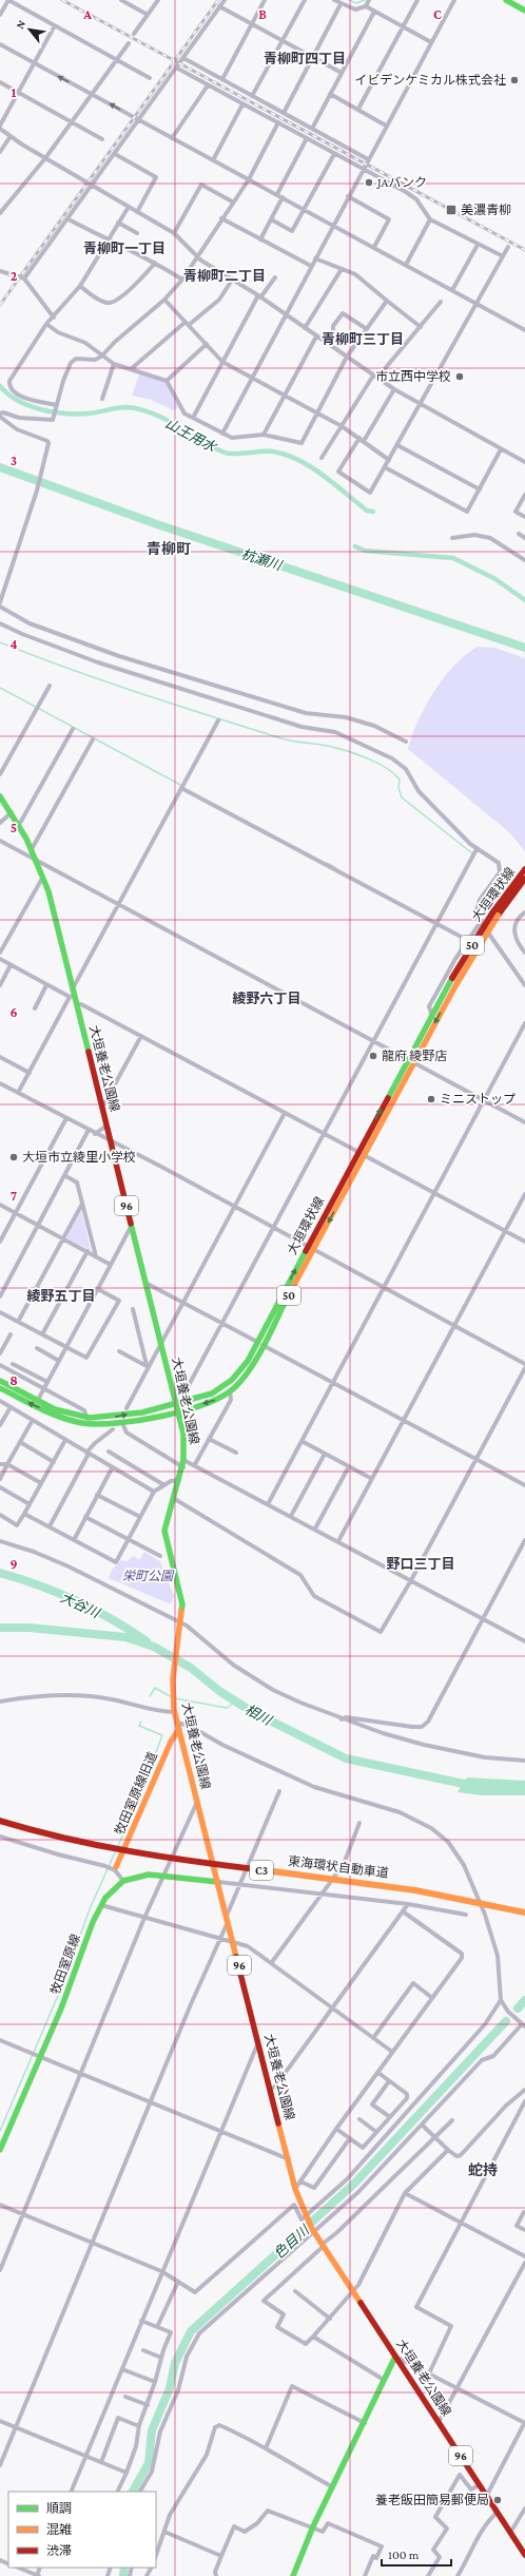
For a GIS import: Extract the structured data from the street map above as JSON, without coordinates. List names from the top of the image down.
{
  "streets": {
    "main road": [
      "大垣環状線",
      "50",
      "大垣養老公園線",
      "96",
      "牧田室原線旧道",
      "東海環状自動車道",
      "C3",
      "牧田室原線"
    ]
  },
  "crossings": [
    ["大垣環状線", "大垣養老公園線"],
    ["大垣養老公園線", "牧田室原線旧道"],
    ["大垣養老公園線", "牧田室原線"]
  ],
  "districts": [
    "青柳町四丁目",
    "青柳町一丁目",
    "青柳町二丁目",
    "青柳町三丁目",
    "青柳町",
    "綾野六丁目",
    "綾野五丁目",
    "野口三丁目",
    "蛇持"
  ],
  "water": [
    "山王用水",
    "杭瀬川",
    "大谷川",
    "相川",
    "色目川"
  ],
  "parks": ["栄町公園"],
  "places": {
    "other": [
      "イビデンケミカル株式会社",
      "JAバンク",
      "市立西中学校",
      "龍府 綾野店",
      "ミニストップ",
      "大垣市立綾里小学校",
      "養老飯田簡易郵便局"
    ],
    "transit": ["美濃青柳"]
  },
  "legend": ["順調", "混雑", "渋滞"],
  "scale_bar": "100 m",
  "north": "top left",
  "grid": {
    "columns": ["A", "B", "C"],
    "rows": [
      "1",
      "2",
      "3",
      "4",
      "5",
      "6",
      "7",
      "8",
      "9"
    ]
  }
}
